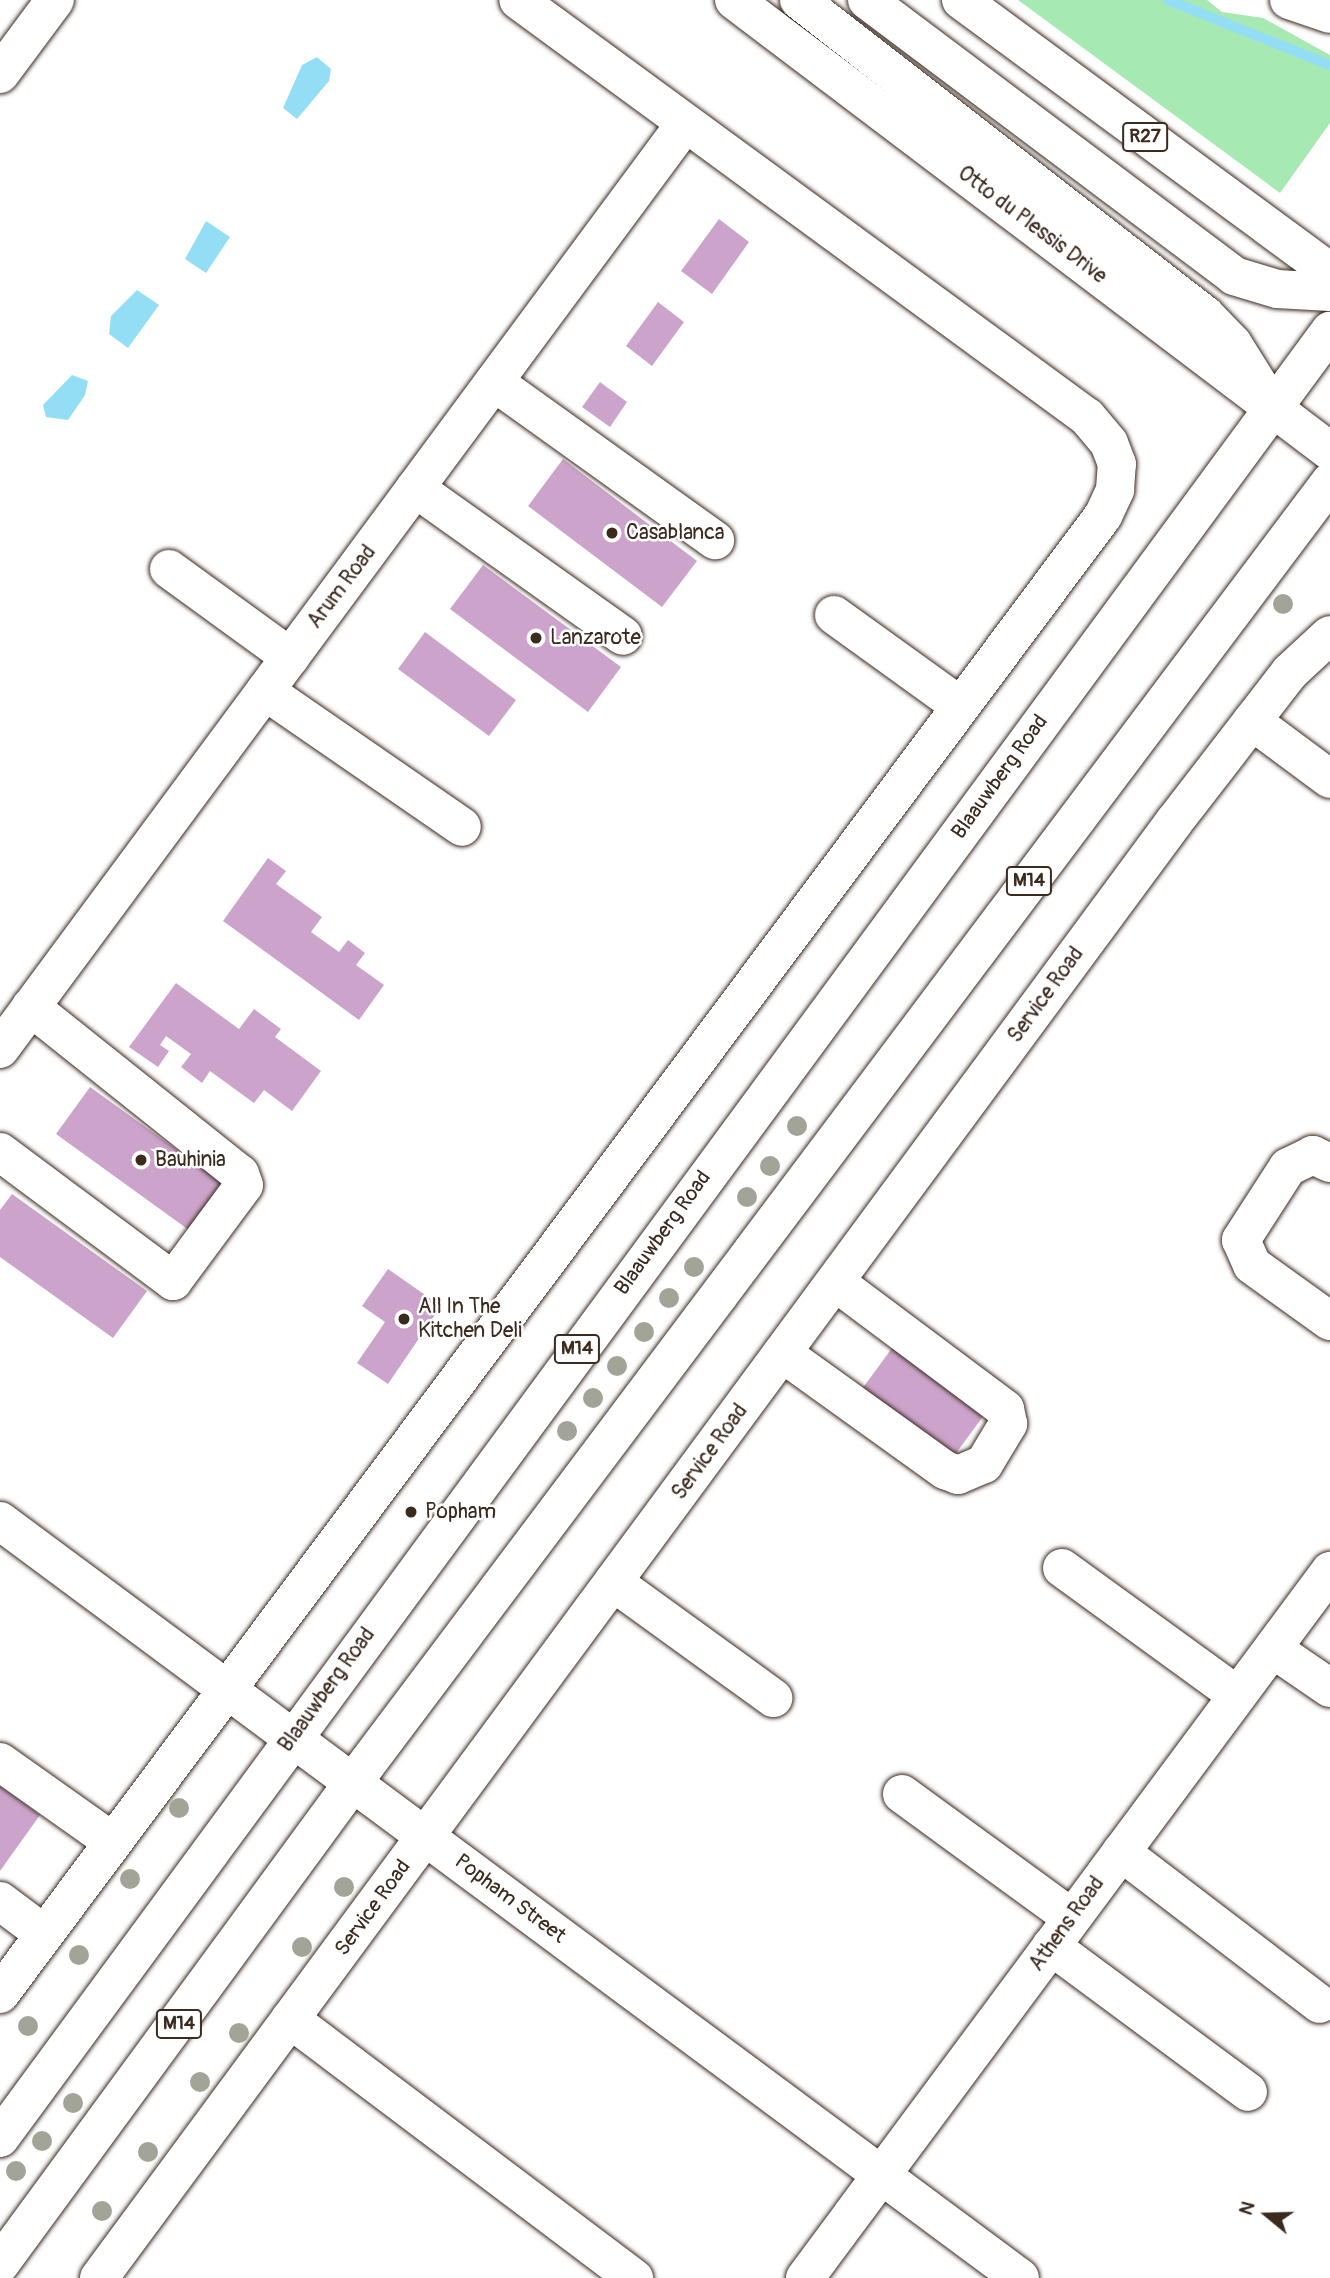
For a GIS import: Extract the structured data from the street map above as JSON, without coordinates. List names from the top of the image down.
{
  "streets": {
    "street": [
      "R27",
      "Otto du Plessis Drive",
      "Arum Road",
      "Blaauwberg Road",
      "M14",
      "Service Road",
      "Popham Street",
      "Athens Road"
    ]
  },
  "crossings": [
    ["Otto du Plessis Drive", "Blaauwberg Road"],
    ["Blaauwberg Road", "Popham Street"],
    ["M14", "Popham Street"],
    ["Service Road", "Popham Street"],
    ["Popham Street", "Athens Road"]
  ],
  "places": [
    "Casablanca",
    "Lanzarote",
    "Bauhinia",
    "All In The Kitchen Deli",
    "Popham"
  ],
  "north": "left"
}
